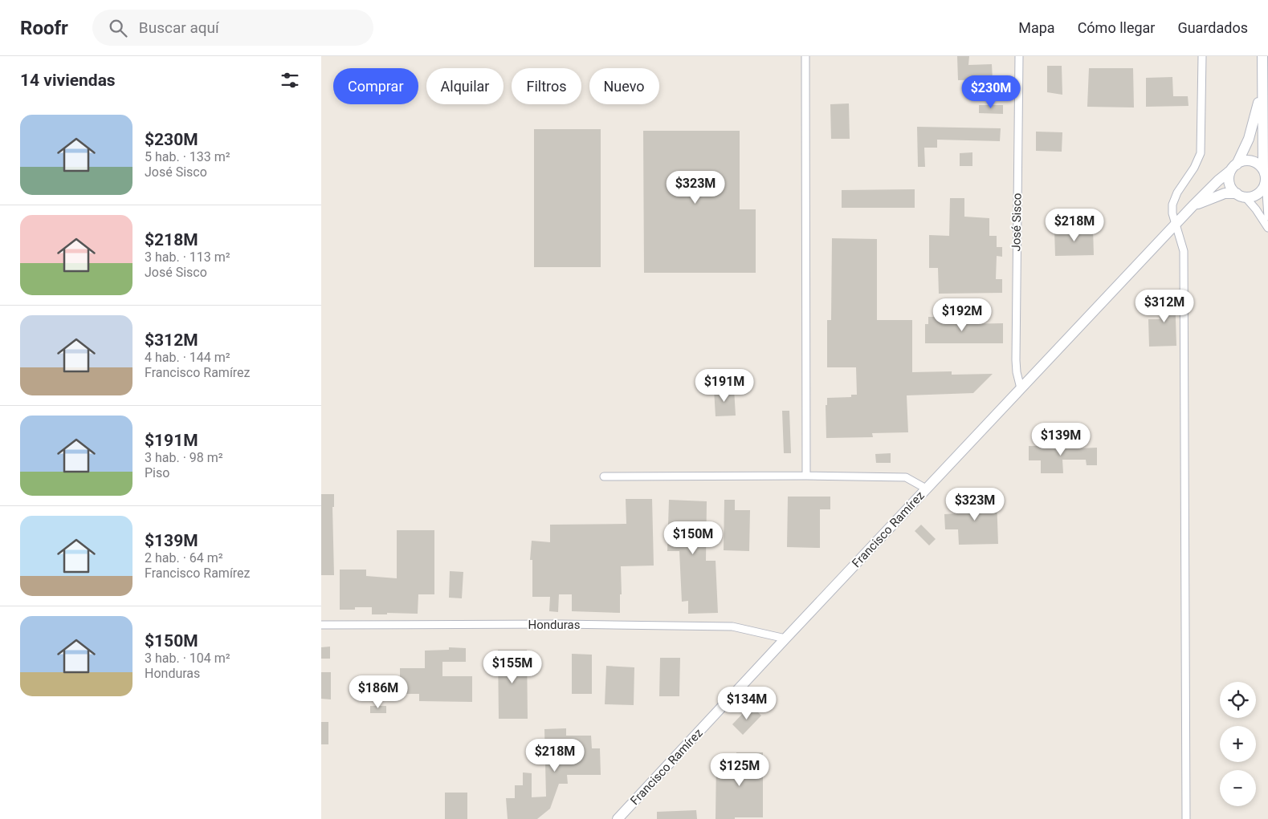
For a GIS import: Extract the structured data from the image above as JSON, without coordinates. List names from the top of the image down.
{
  "streets": {
    "street": ["José Sisco", "Francisco Ramírez", "Honduras"]
  },
  "crossings": [
    ["José Sisco", "Francisco Ramírez"],
    ["Francisco Ramírez", "Honduras"]
  ],
  "page": {
    "header": "Roofr",
    "search": "Buscar aquí",
    "nav": ["Mapa", "Cómo llegar", "Guardados"],
    "heading": "14 viviendas",
    "chip": [
      "Comprar",
      "Alquilar",
      "Filtros",
      "Nuevo"
    ],
    "price": [
      "$230M",
      "$323M",
      "$218M",
      "$312M",
      "$192M",
      "$191M",
      "$139M",
      "$323M",
      "$150M",
      "$155M",
      "$186M",
      "$134M",
      "$218M",
      "$125M"
    ],
    "list": [
      {
        "name": "$230M",
        "note": "5 hab. · 133 m² · José Sisco"
      },
      {
        "name": "$218M",
        "note": "3 hab. · 113 m² · José Sisco"
      },
      {
        "name": "$312M",
        "note": "4 hab. · 144 m² · Francisco Ramírez"
      },
      {
        "name": "$191M",
        "note": "3 hab. · 98 m² · Piso"
      },
      {
        "name": "$139M",
        "note": "2 hab. · 64 m² · Francisco Ramírez"
      },
      {
        "name": "$150M",
        "note": "3 hab. · 104 m² · Honduras"
      }
    ],
    "map_buttons": ["+", "−"]
  }
}
